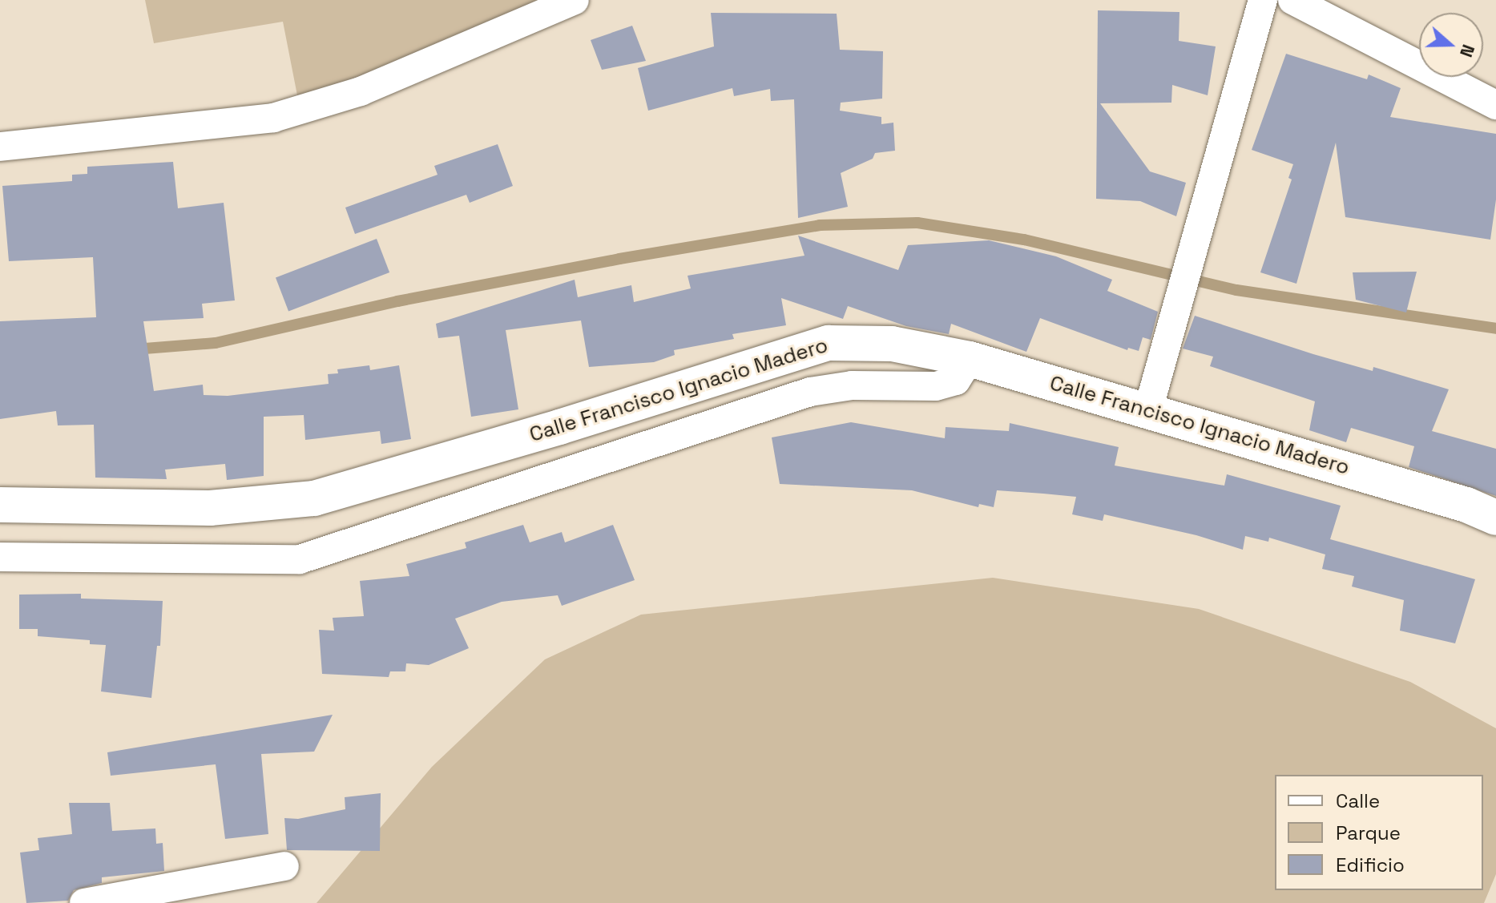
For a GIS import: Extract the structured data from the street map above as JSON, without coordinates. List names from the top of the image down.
{
  "streets": {
    "main road": ["Calle Francisco Ignacio Madero"]
  },
  "legend": ["Calle", "Parque", "Edificio"],
  "north": "right"
}
